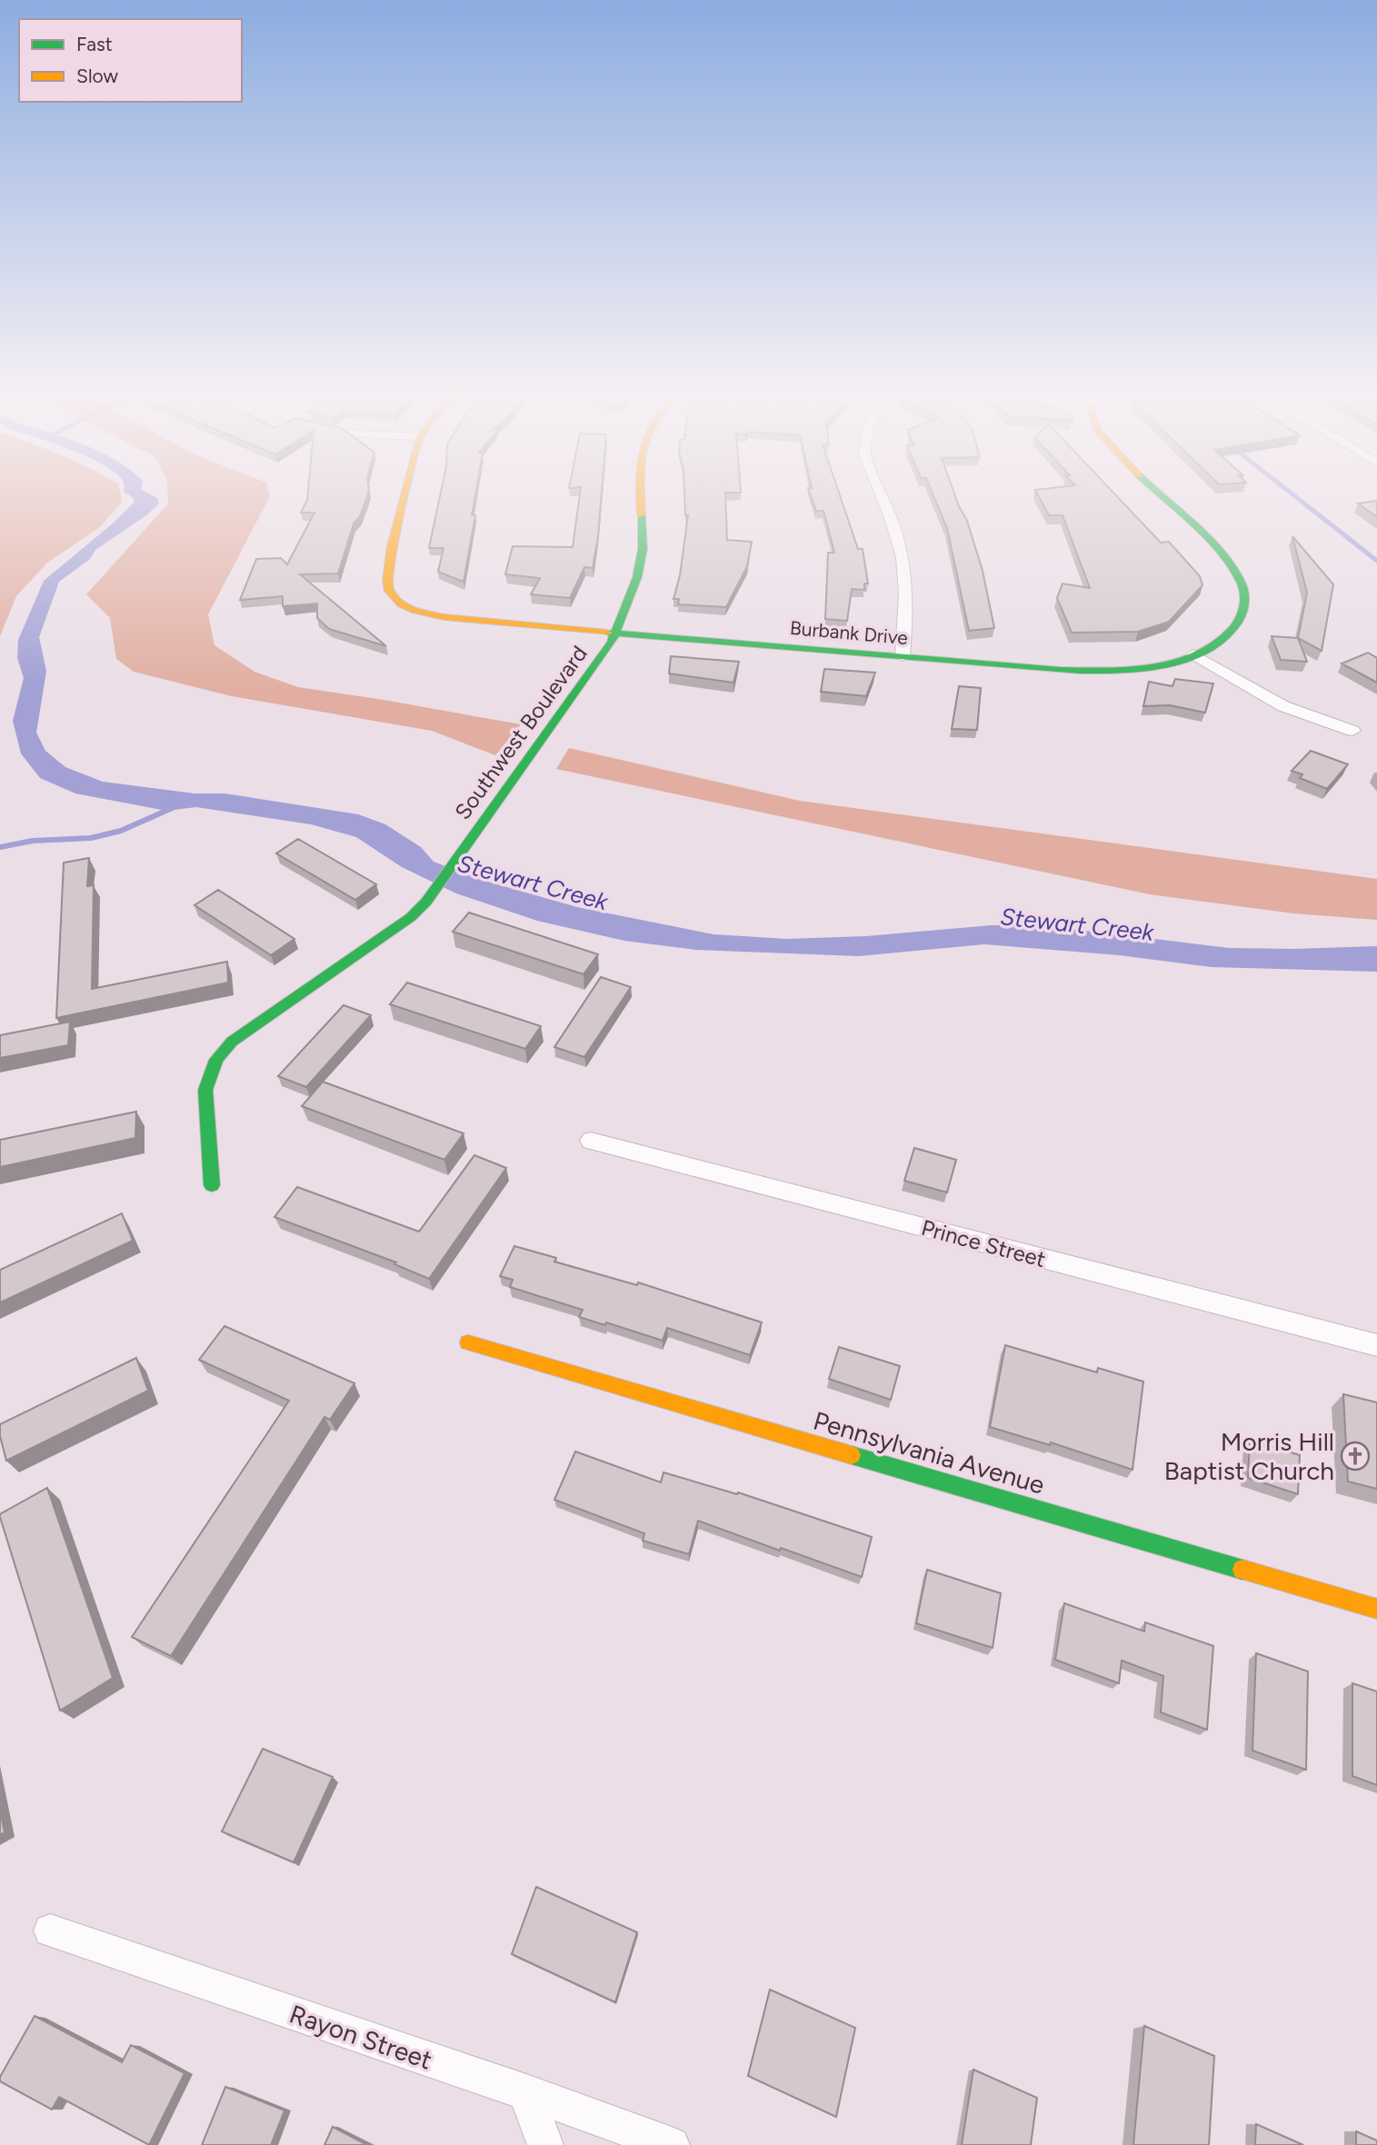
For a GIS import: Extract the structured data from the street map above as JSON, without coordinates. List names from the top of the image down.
{
  "streets": {
    "street": [
      "Burbank Drive",
      "Southwest Boulevard",
      "Prince Street",
      "Pennsylvania Avenue",
      "Rayon Street"
    ]
  },
  "crossings": [
    ["Burbank Drive", "Southwest Boulevard"]
  ],
  "water": ["Stewart Creek"],
  "places": {
    "church": ["Morris Hill Baptist Church"]
  },
  "legend": ["Fast", "Slow"]
}
